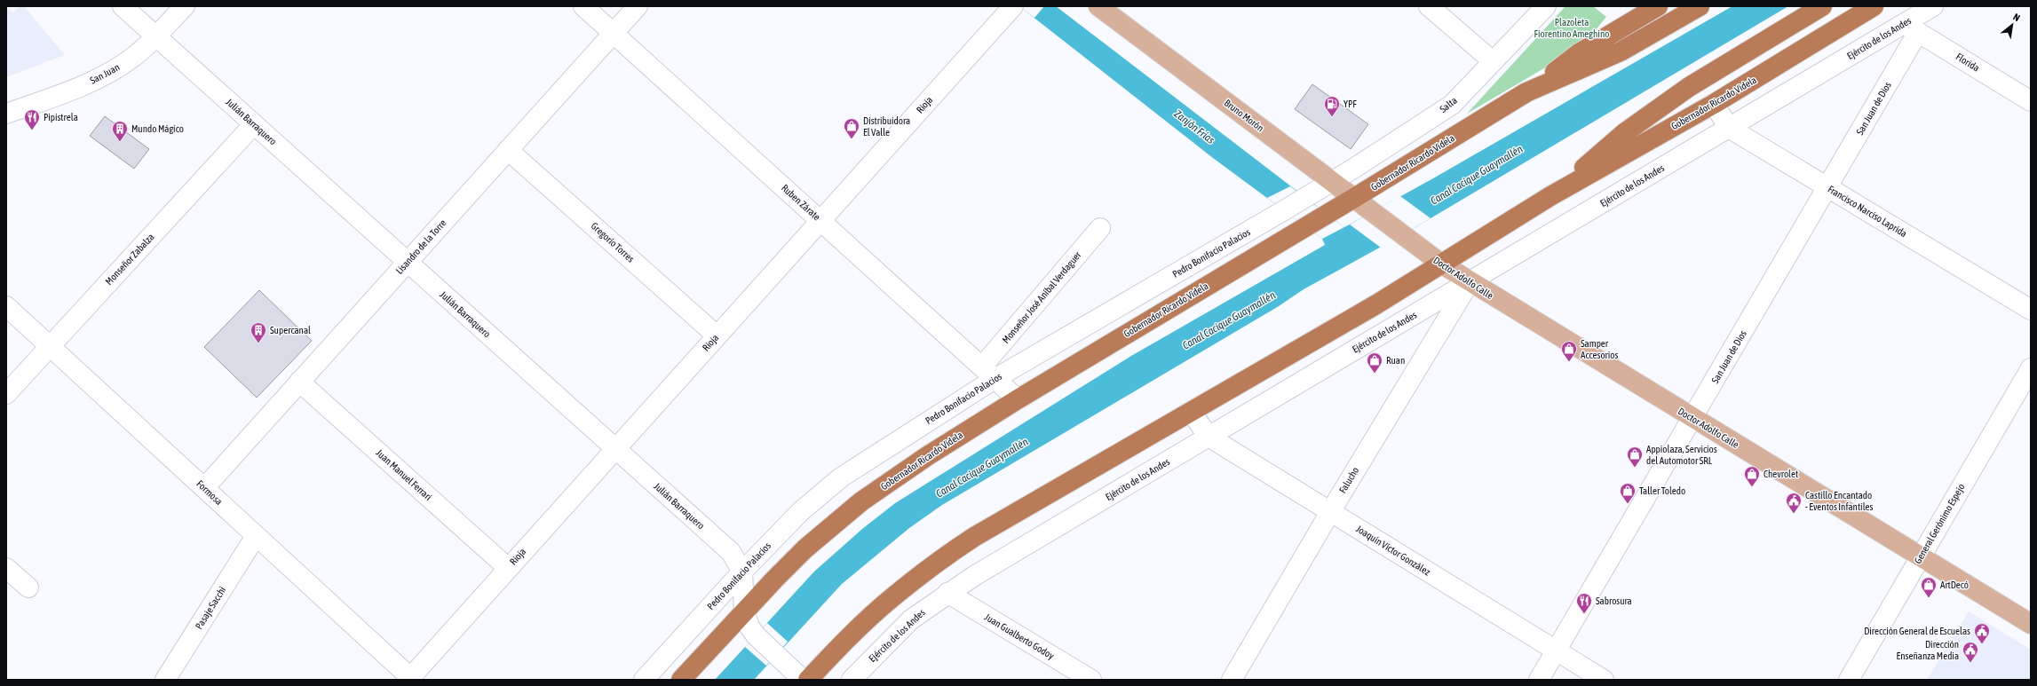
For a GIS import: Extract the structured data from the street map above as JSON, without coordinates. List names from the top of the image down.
{
  "streets": {
    "highway": ["Gobernador Ricardo Videla"],
    "main road": ["Bruno Morón", "Doctor Adolfo Calle"],
    "street": [
      "Ejército de los Andes",
      "Florida",
      "San Juan",
      "Rioja",
      "Salta",
      "San Juan de Dios",
      "Julián Barraquero",
      "Ruben Zárate",
      "Francisco Narciso Laprida",
      "Gregorio Torres",
      "Lisandro de la Torre",
      "Pedro Bonifacio Palacios",
      "Monseñor Zabalza",
      "Monseñor José Aníbal Verdaguer",
      "Juan Manuel Ferrari",
      "Falucho",
      "Formosa",
      "General Gerónimo Espejo",
      "Joaquín Víctor González",
      "Pasaje Sacchi",
      "Juan Gualberto Godoy"
    ]
  },
  "crossings": [
    ["Ejército de los Andes", "Florida"],
    ["Ejército de los Andes", "San Juan de Dios"],
    ["Ejército de los Andes", "Francisco Narciso Laprida"],
    ["Ejército de los Andes", "Doctor Adolfo Calle"],
    ["Ejército de los Andes", "Falucho"],
    ["Ejército de los Andes", "Joaquín Víctor González"],
    ["Ejército de los Andes", "Juan Gualberto Godoy"],
    ["Florida", "San Juan de Dios"],
    ["San Juan", "Julián Barraquero"],
    ["Gobernador Ricardo Videla", "Bruno Morón"],
    ["Gobernador Ricardo Videla", "Julián Barraquero"],
    ["Gobernador Ricardo Videla", "Ruben Zárate"],
    ["Gobernador Ricardo Videla", "Francisco Narciso Laprida"],
    ["Gobernador Ricardo Videla", "Doctor Adolfo Calle"],
    ["Gobernador Ricardo Videla", "Joaquín Víctor González"],
    ["Rioja", "Julián Barraquero"],
    ["Rioja", "Ruben Zárate"],
    ["Rioja", "Gregorio Torres"],
    ["Rioja", "Juan Manuel Ferrari"],
    ["Rioja", "Formosa"],
    ["Salta", "Bruno Morón"],
    ["Salta", "Pedro Bonifacio Palacios"],
    ["San Juan de Dios", "Francisco Narciso Laprida"],
    ["San Juan de Dios", "Doctor Adolfo Calle"],
    ["San Juan de Dios", "Joaquín Víctor González"],
    ["Bruno Morón", "Pedro Bonifacio Palacios"],
    ["Bruno Morón", "Doctor Adolfo Calle"],
    ["Julián Barraquero", "Lisandro de la Torre"],
    ["Julián Barraquero", "Pedro Bonifacio Palacios"],
    ["Julián Barraquero", "Monseñor Zabalza"],
    ["Ruben Zárate", "Lisandro de la Torre"],
    ["Ruben Zárate", "Pedro Bonifacio Palacios"],
    ["Ruben Zárate", "Monseñor José Aníbal Verdaguer"],
    ["Gregorio Torres", "Lisandro de la Torre"],
    ["Lisandro de la Torre", "Juan Manuel Ferrari"],
    ["Lisandro de la Torre", "Formosa"],
    ["Pedro Bonifacio Palacios", "Monseñor José Aníbal Verdaguer"],
    ["Monseñor Zabalza", "Formosa"],
    ["Doctor Adolfo Calle", "Falucho"],
    ["Doctor Adolfo Calle", "General Gerónimo Espejo"],
    ["Falucho", "Joaquín Víctor González"],
    ["Formosa", "Pasaje Sacchi"]
  ],
  "water": ["Zanjón Frías", "Canal Cacique Guaymallén"],
  "parks": ["Plazoleta Fiorentino Ameghino"],
  "places": {
    "fuel station": ["YPF"],
    "restaurant": ["Pipistrela", "Sabrosura"],
    "shop": [
      "Distribuidora El Valle",
      "Samper Accesorios",
      "Ruan",
      "Appiolaza, Servicios del Automotor SRL",
      "Chevrolet",
      "Taller Toledo",
      "ArtDecó"
    ],
    "building": ["Mundo Mágico", "Supercanal"],
    "public building": ["Castillo Encantado - Eventos Infantiles", "Dirección General de Escuelas", "Dirección Enseñanza Media"]
  },
  "north": "top right"
}
